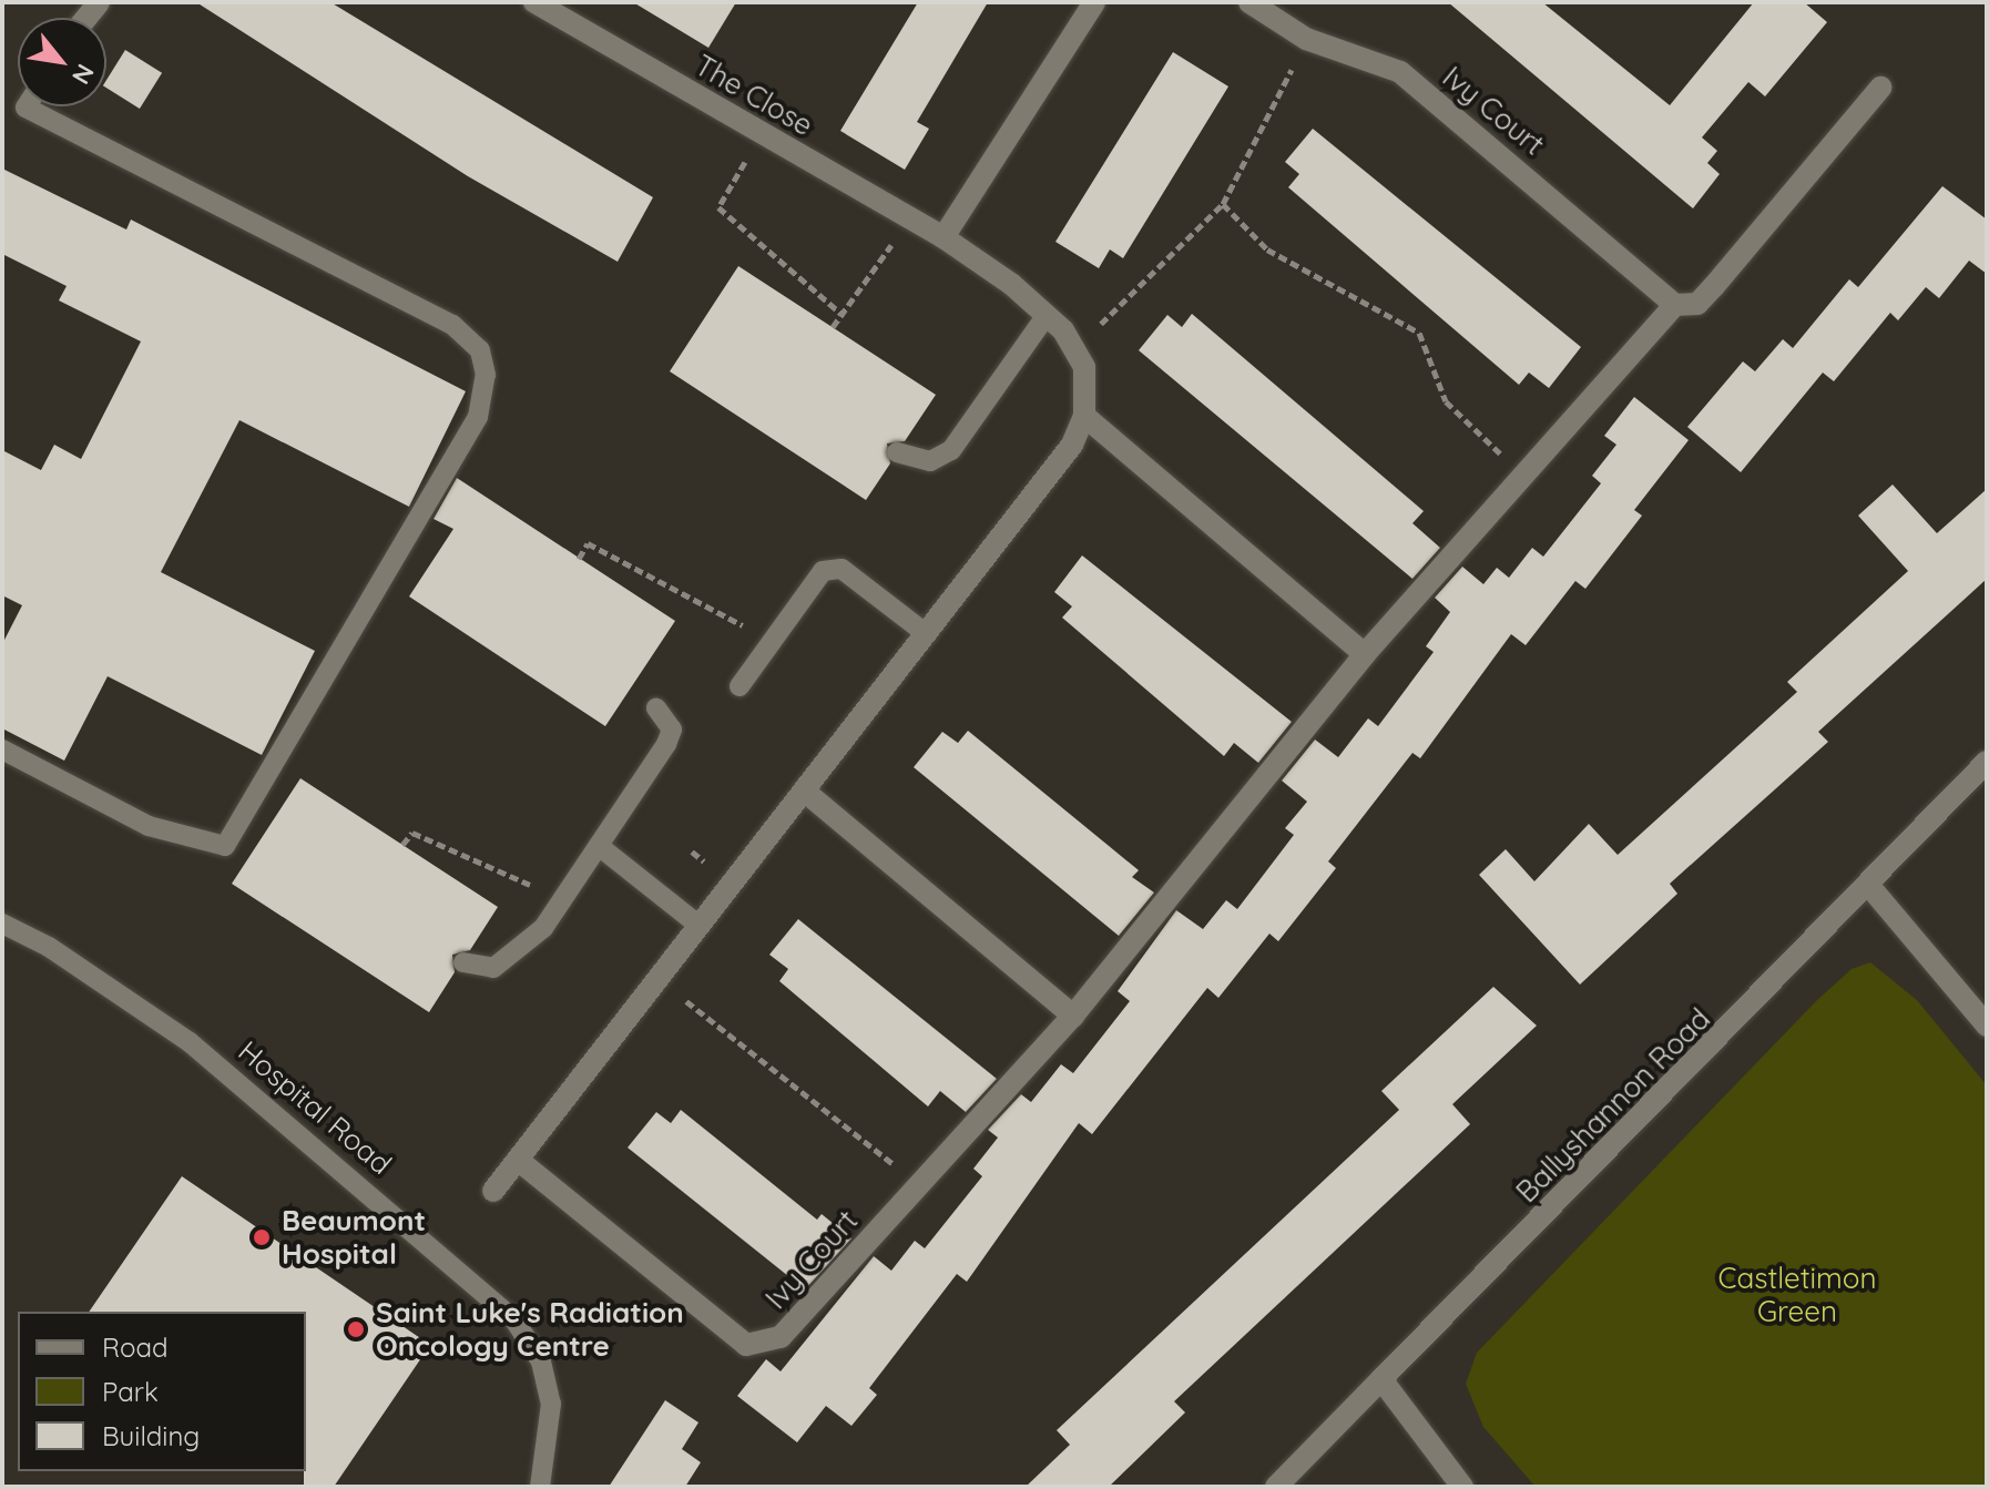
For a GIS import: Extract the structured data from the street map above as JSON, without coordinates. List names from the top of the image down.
{
  "streets": {
    "street": ["The Close", "Ivy Court", "Ballyshannon Road"],
    "lane": ["Hospital Road"]
  },
  "parks": ["Castletimon Green"],
  "places": ["Beaumont Hospital", "Saint Luke's Radiation Oncology Centre"],
  "legend": ["Road", "Park", "Building"],
  "north": "bottom right"
}
